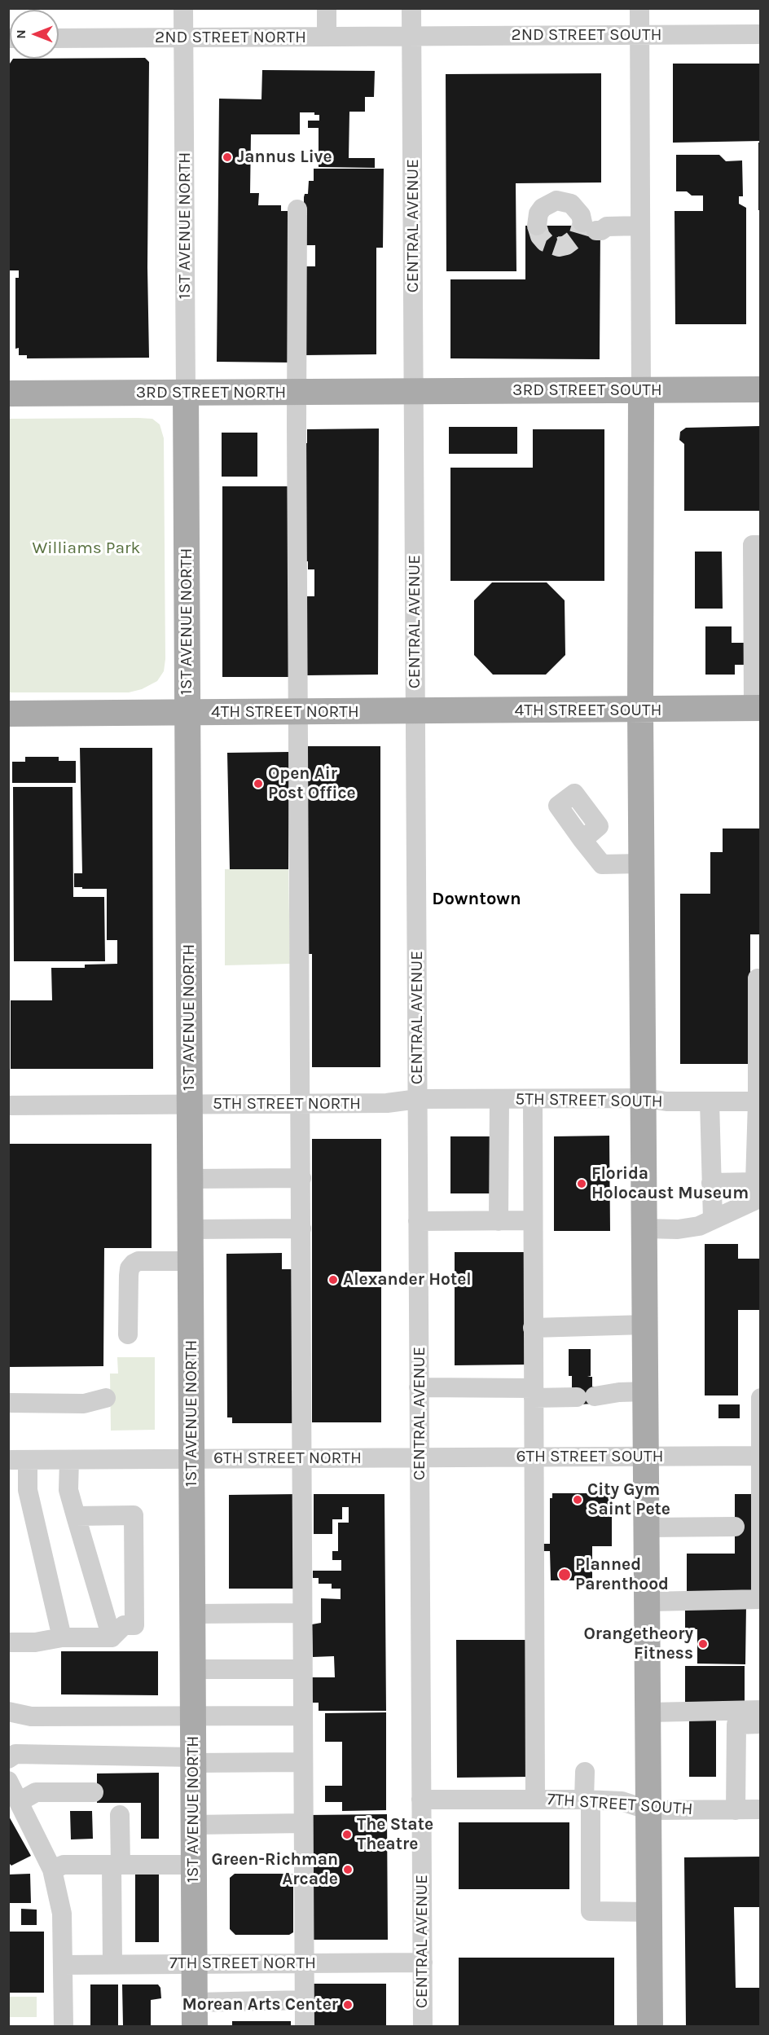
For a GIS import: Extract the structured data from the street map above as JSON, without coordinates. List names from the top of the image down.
{
  "streets": {
    "main road": [
      "1ST AVENUE NORTH",
      "3RD STREET SOUTH",
      "3RD STREET NORTH",
      "4TH STREET SOUTH",
      "4TH STREET NORTH"
    ],
    "street": [
      "2ND STREET SOUTH",
      "2ND STREET NORTH",
      "CENTRAL AVENUE",
      "5TH STREET SOUTH",
      "5TH STREET NORTH",
      "6TH STREET SOUTH",
      "6TH STREET NORTH",
      "7TH STREET SOUTH",
      "7TH STREET NORTH"
    ]
  },
  "crossings": [
    ["2ND STREET SOUTH", "2ND STREET NORTH"],
    ["2ND STREET SOUTH", "CENTRAL AVENUE"],
    ["2ND STREET NORTH", "1ST AVENUE NORTH"],
    ["2ND STREET NORTH", "CENTRAL AVENUE"],
    ["1ST AVENUE NORTH", "3RD STREET NORTH"],
    ["1ST AVENUE NORTH", "4TH STREET NORTH"],
    ["1ST AVENUE NORTH", "5TH STREET NORTH"],
    ["1ST AVENUE NORTH", "6TH STREET NORTH"],
    ["1ST AVENUE NORTH", "7TH STREET NORTH"],
    ["CENTRAL AVENUE", "3RD STREET SOUTH"],
    ["CENTRAL AVENUE", "3RD STREET NORTH"],
    ["CENTRAL AVENUE", "4TH STREET SOUTH"],
    ["CENTRAL AVENUE", "4TH STREET NORTH"],
    ["CENTRAL AVENUE", "5TH STREET SOUTH"],
    ["CENTRAL AVENUE", "5TH STREET NORTH"],
    ["CENTRAL AVENUE", "6TH STREET SOUTH"],
    ["CENTRAL AVENUE", "6TH STREET NORTH"],
    ["CENTRAL AVENUE", "7TH STREET SOUTH"],
    ["CENTRAL AVENUE", "7TH STREET NORTH"],
    ["3RD STREET SOUTH", "3RD STREET NORTH"],
    ["4TH STREET SOUTH", "4TH STREET NORTH"],
    ["5TH STREET SOUTH", "5TH STREET NORTH"],
    ["6TH STREET SOUTH", "6TH STREET NORTH"]
  ],
  "districts": ["Downtown"],
  "parks": ["Williams Park"],
  "places": [
    "Jannus Live",
    "Open Air Post Office",
    "Florida Holocaust Museum",
    "Alexander Hotel",
    "City Gym Saint Pete",
    "Planned Parenthood",
    "Orangetheory Fitness",
    "The State Theatre",
    "Green-Richman Arcade",
    "Morean Arts Center"
  ],
  "north": "left"
}
